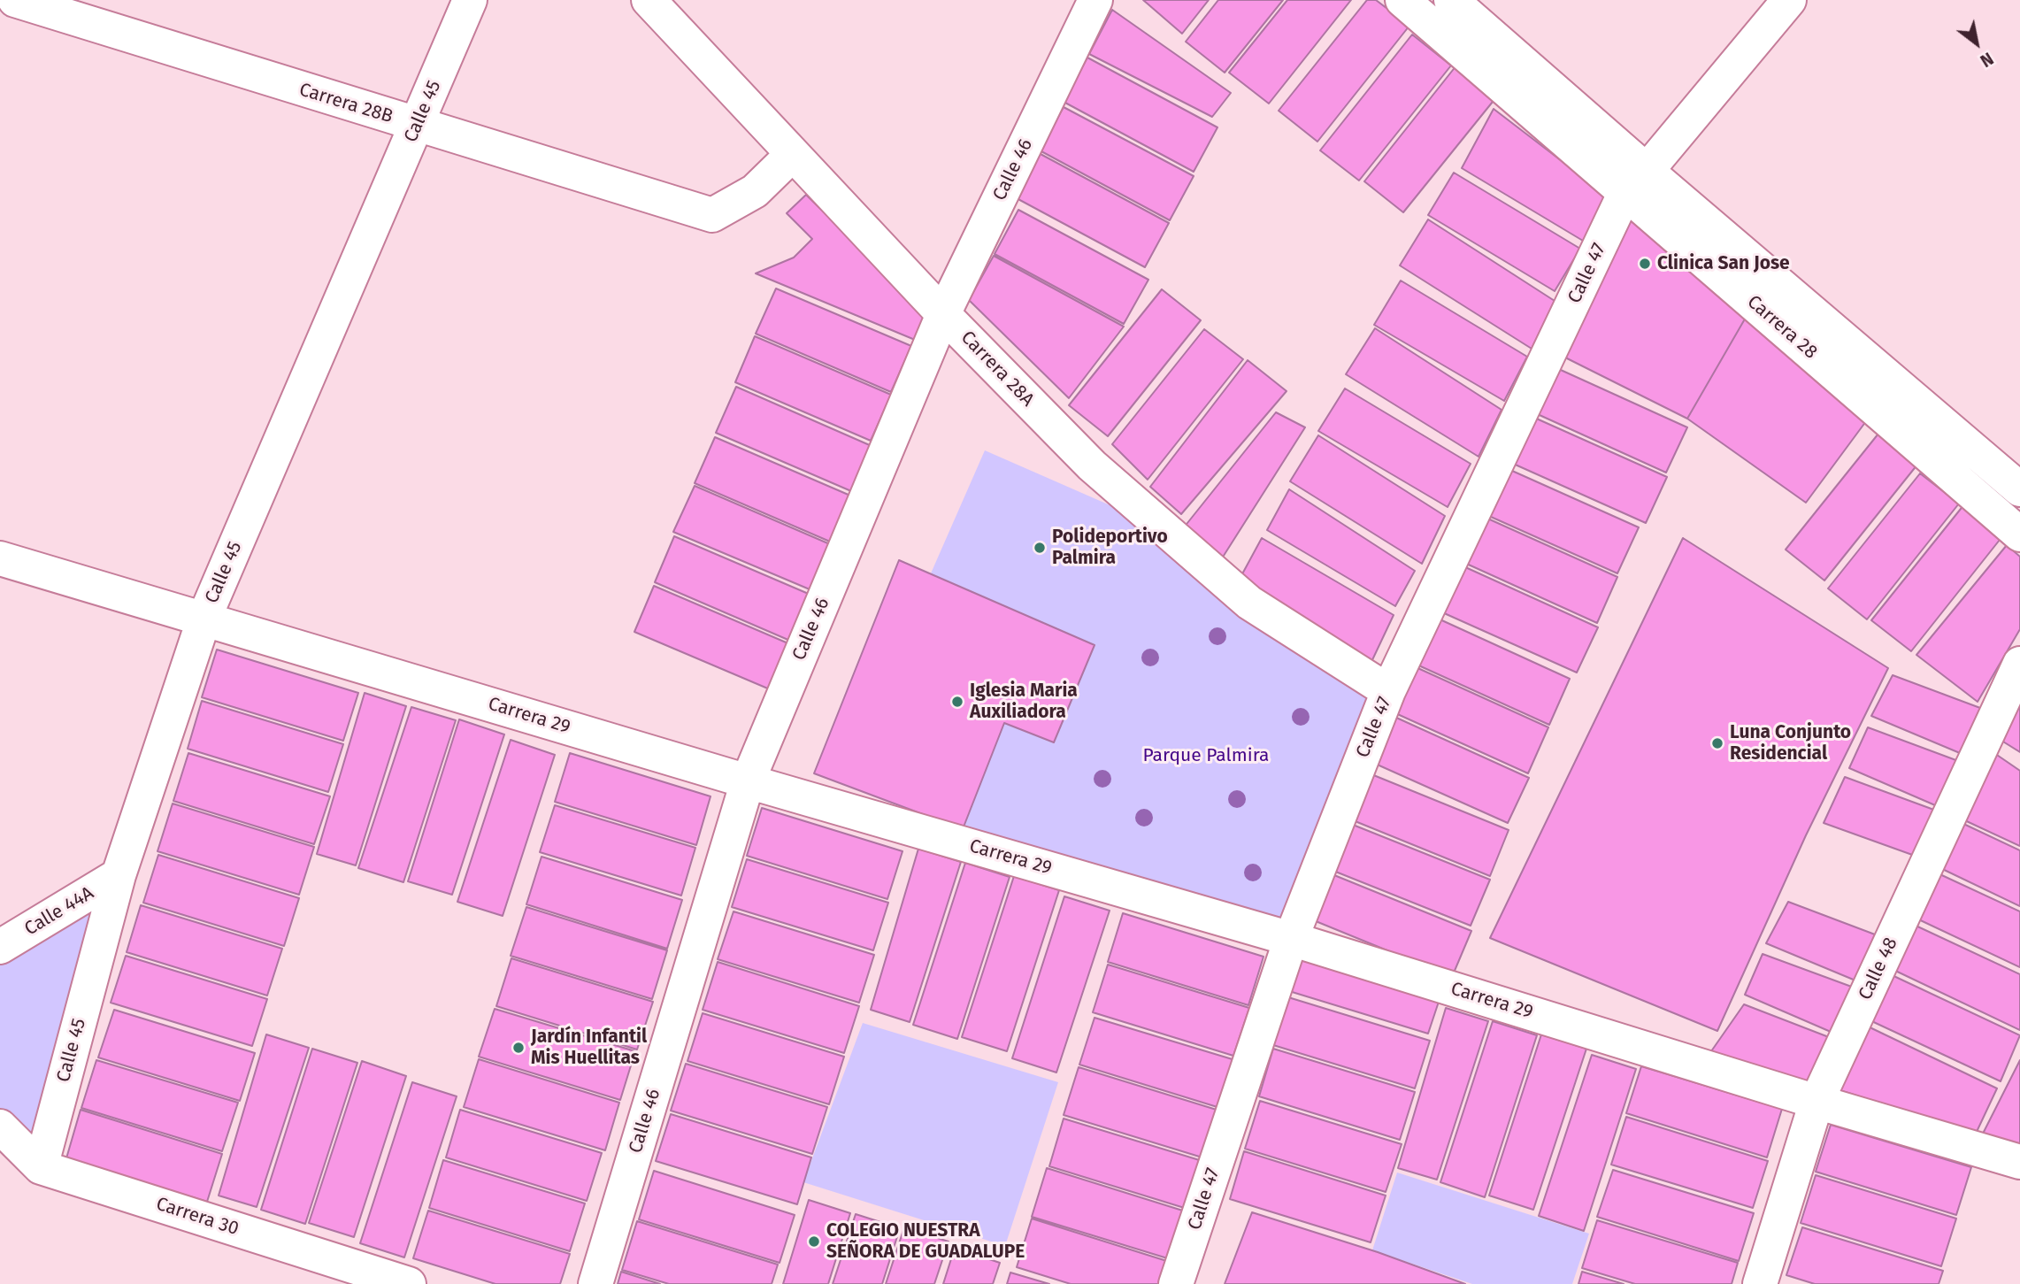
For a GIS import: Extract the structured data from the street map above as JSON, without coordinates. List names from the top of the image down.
{
  "streets": {
    "street": [
      "Carrera 28B",
      "Calle 45",
      "Calle 46",
      "Calle 47",
      "Carrera 28",
      "Carrera 28A",
      "Carrera 29",
      "Calle 44A",
      "Calle 48",
      "Carrera 30"
    ]
  },
  "crossings": [
    ["Carrera 28B", "Calle 45"],
    ["Carrera 28B", "Carrera 28A"],
    ["Calle 45", "Carrera 29"],
    ["Calle 45", "Calle 44A"],
    ["Calle 45", "Carrera 30"],
    ["Calle 46", "Carrera 28A"],
    ["Calle 46", "Carrera 29"],
    ["Calle 47", "Carrera 28"],
    ["Calle 47", "Carrera 28A"],
    ["Calle 47", "Carrera 29"],
    ["Carrera 29", "Calle 48"]
  ],
  "parks": ["Parque Palmira"],
  "places": [
    "Clinica San Jose",
    "Polideportivo Palmira",
    "Iglesia Maria Auxiliadora",
    "Luna Conjunto Residencial",
    "Jardín Infantil Mis Huellitas",
    "COLEGIO NUESTRA SEÑORA DE GUADALUPE"
  ],
  "north": "bottom right"
}
